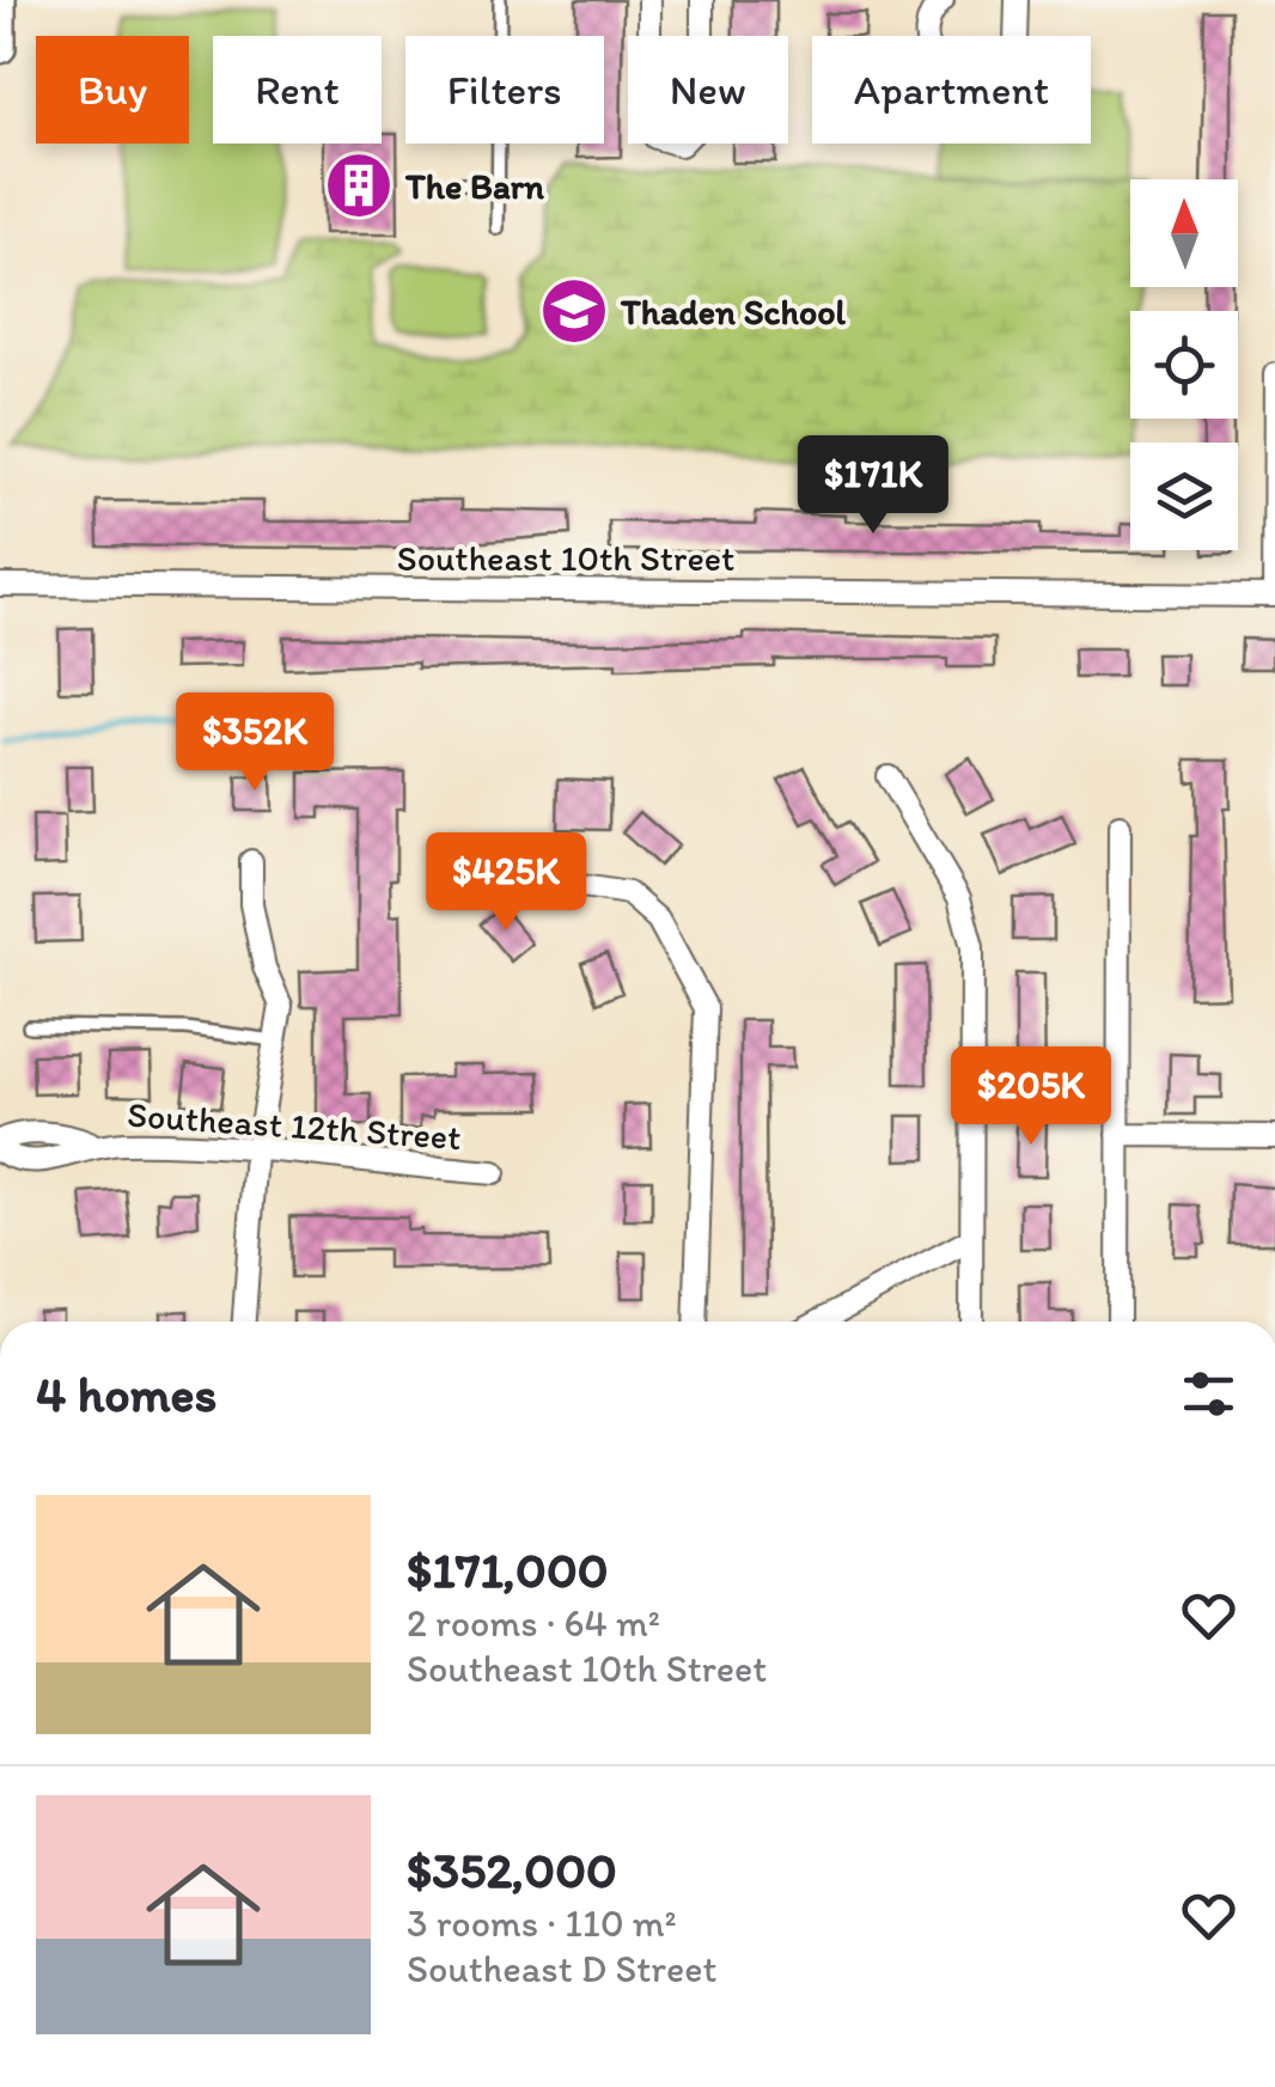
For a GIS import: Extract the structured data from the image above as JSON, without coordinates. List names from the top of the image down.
{
  "streets": {
    "street": ["Southeast 10th Street", "Southeast 12th Street"]
  },
  "places": {
    "building": ["The Barn"],
    "school or university": ["Thaden School"]
  },
  "north": "top",
  "page": {
    "chip": [
      "Buy",
      "Rent",
      "Filters",
      "New",
      "Apartment"
    ],
    "price": [
      "$171K",
      "$352K",
      "$425K",
      "$205K"
    ],
    "heading": "4 homes",
    "list": [
      {
        "name": "$171,000",
        "note": "2 rooms · 64 m² · Southeast 10th Street"
      },
      {
        "name": "$352,000",
        "note": "3 rooms · 110 m² · Southeast D Street"
      }
    ]
  }
}
